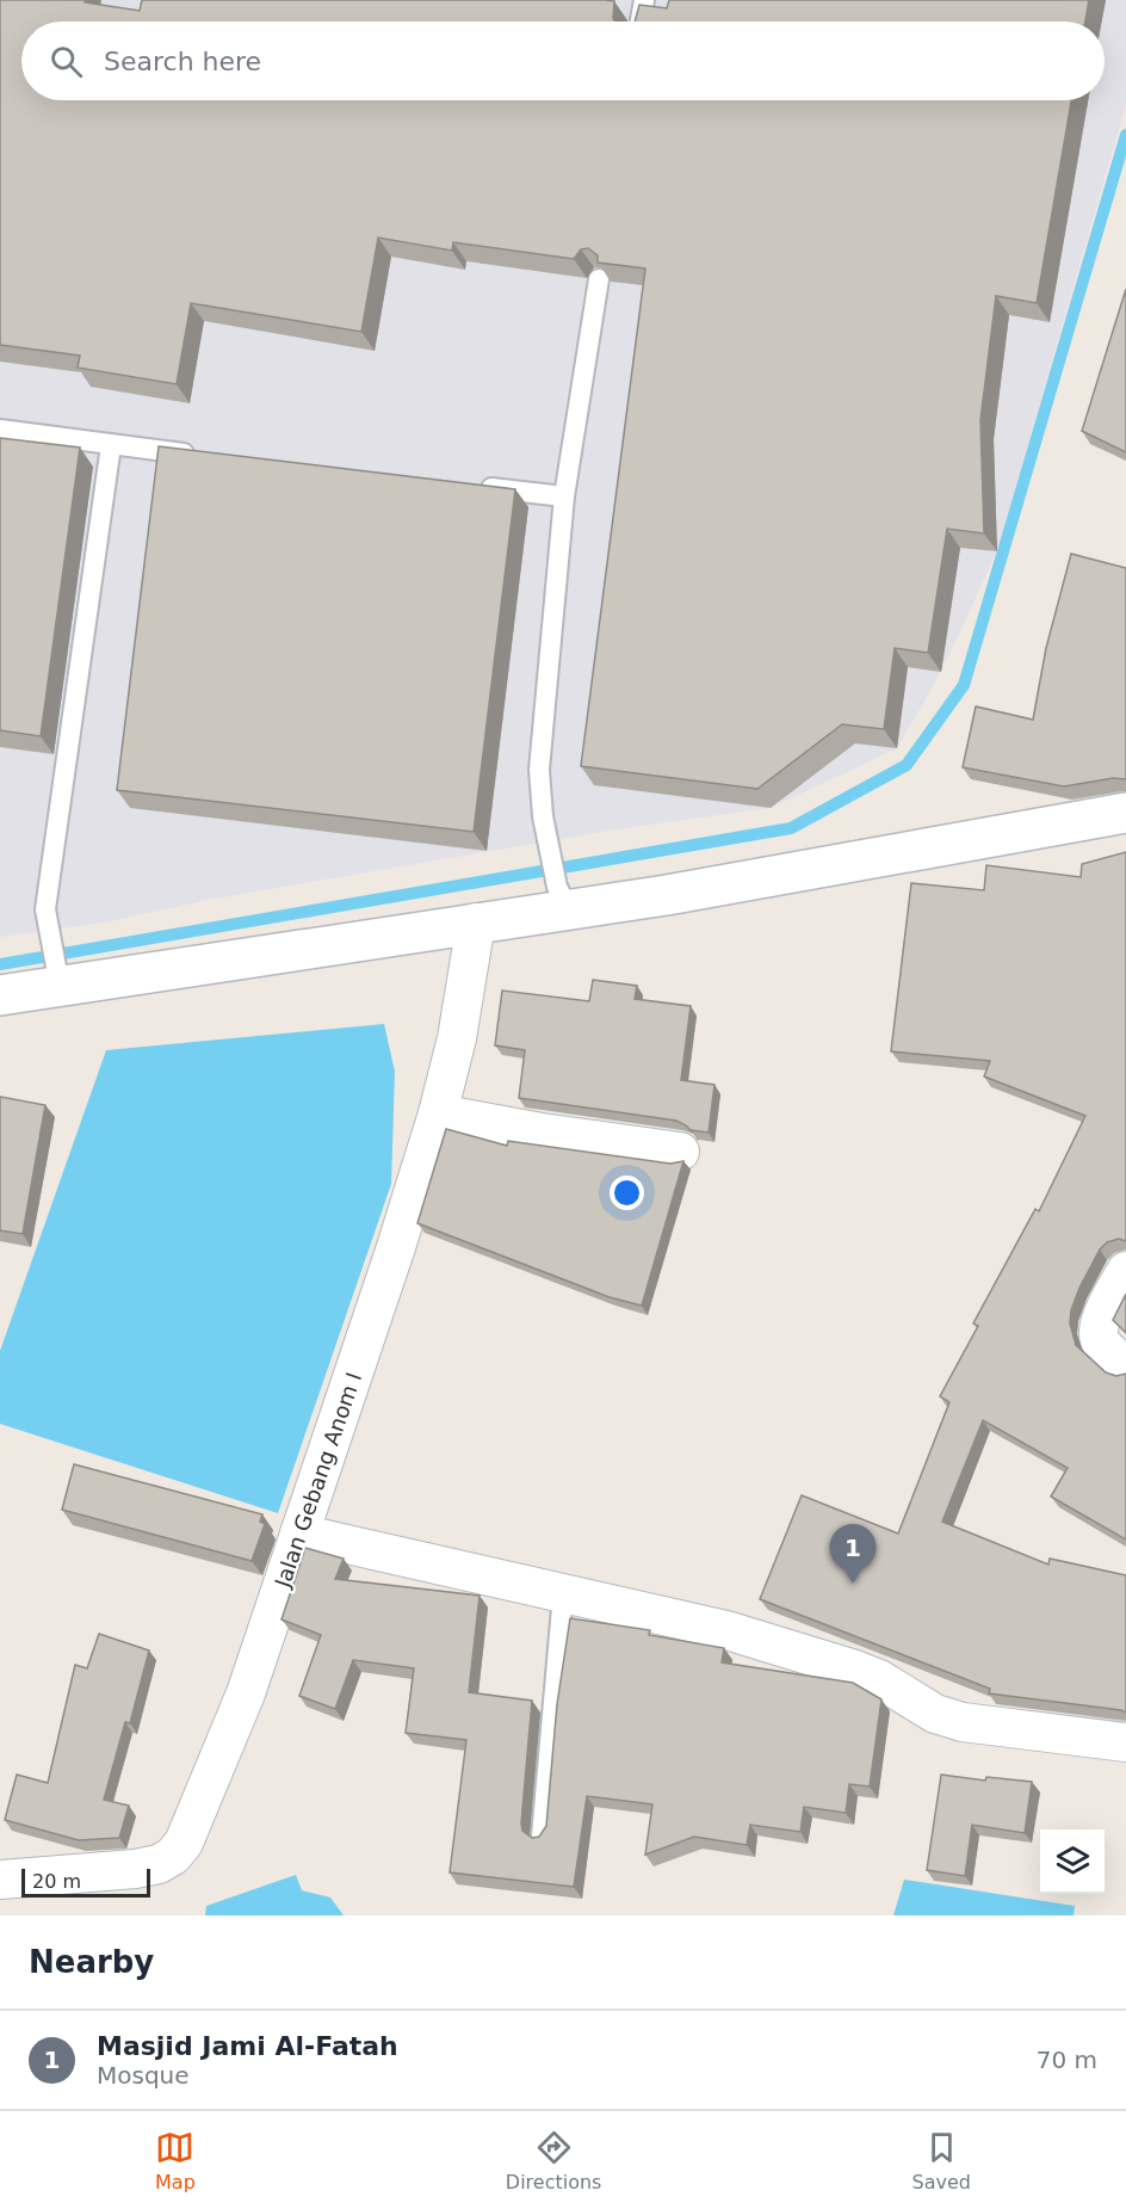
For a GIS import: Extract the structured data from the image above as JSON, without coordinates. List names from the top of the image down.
{
  "streets": {
    "street": ["Jalan Gebang Anom I"]
  },
  "scale_bar": "20 m",
  "page": {
    "search": "Search here",
    "pins": "1",
    "scale": "20 m",
    "heading": "Nearby",
    "list": [
      {
        "mark": "1",
        "name": "Masjid Jami Al-Fatah",
        "note": "Mosque",
        "value": "70 m"
      }
    ],
    "nav": ["Map", "Directions", "Saved"]
  }
}
